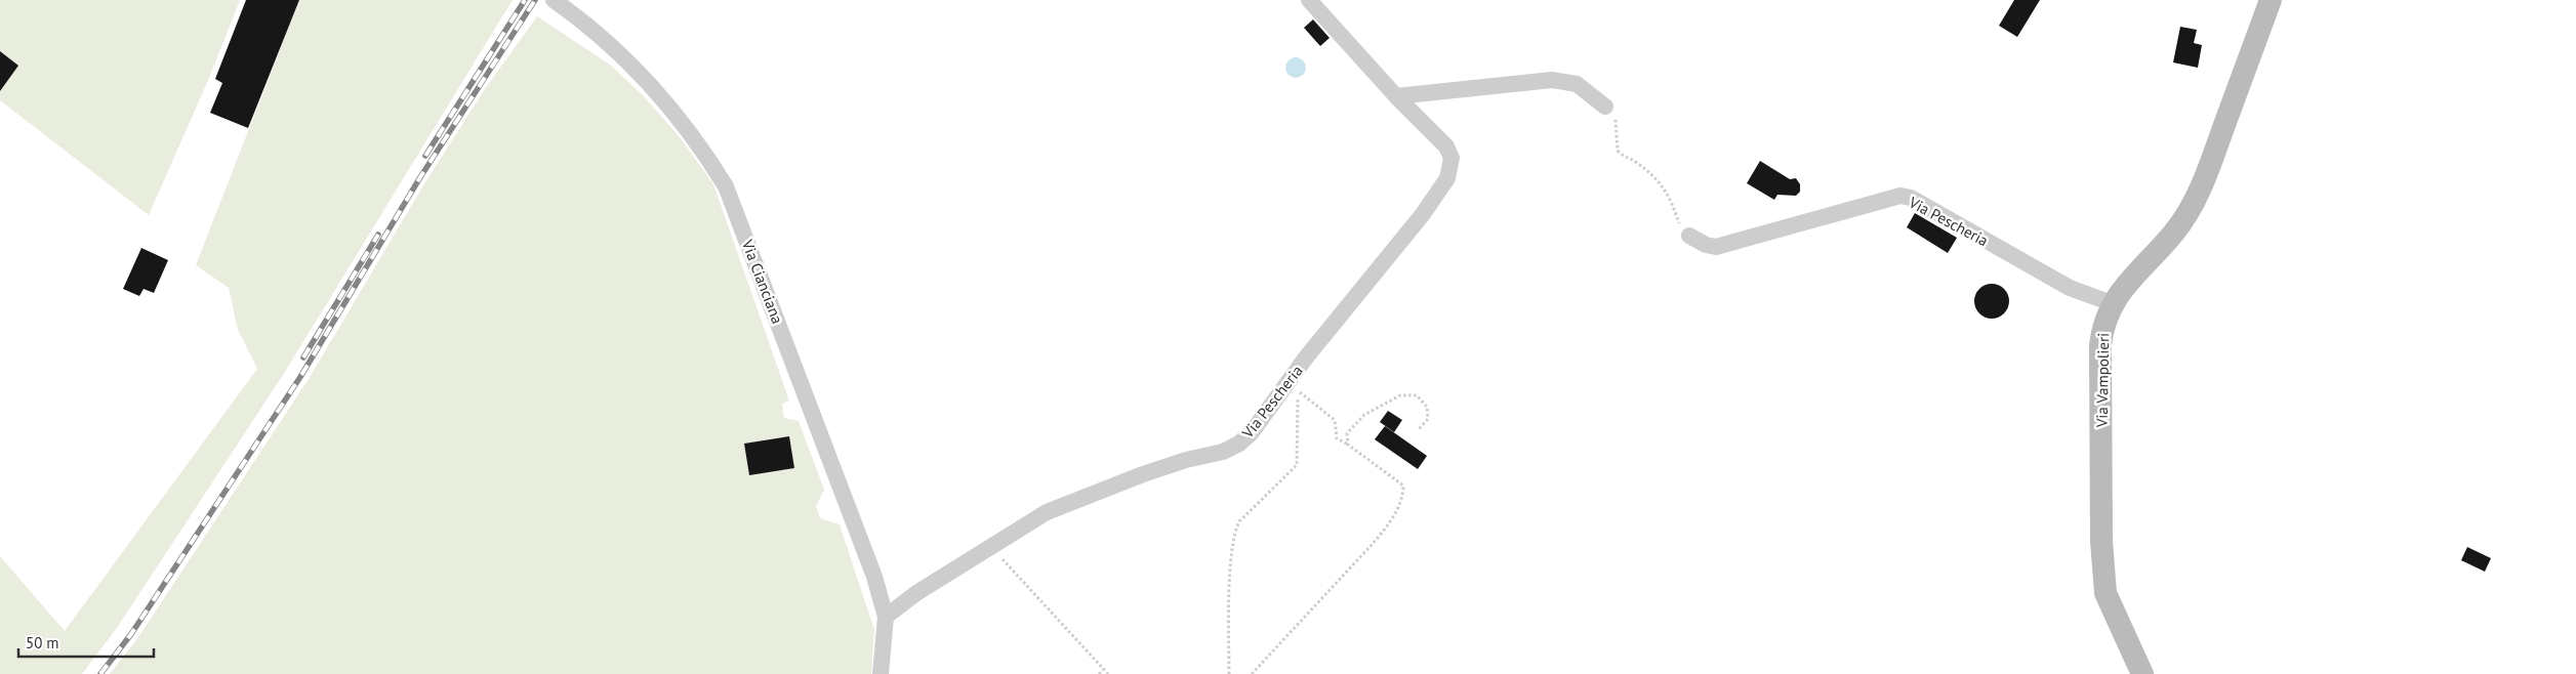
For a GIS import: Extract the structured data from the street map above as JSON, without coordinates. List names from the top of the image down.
{
  "streets": {
    "street": ["Via Pescheria", "Via Cianciana", "Via Vampolieri"]
  },
  "crossings": [
    ["Via Pescheria", "Via Cianciana"],
    ["Via Pescheria", "Via Vampolieri"]
  ],
  "scale_bar": "50 m"
}
